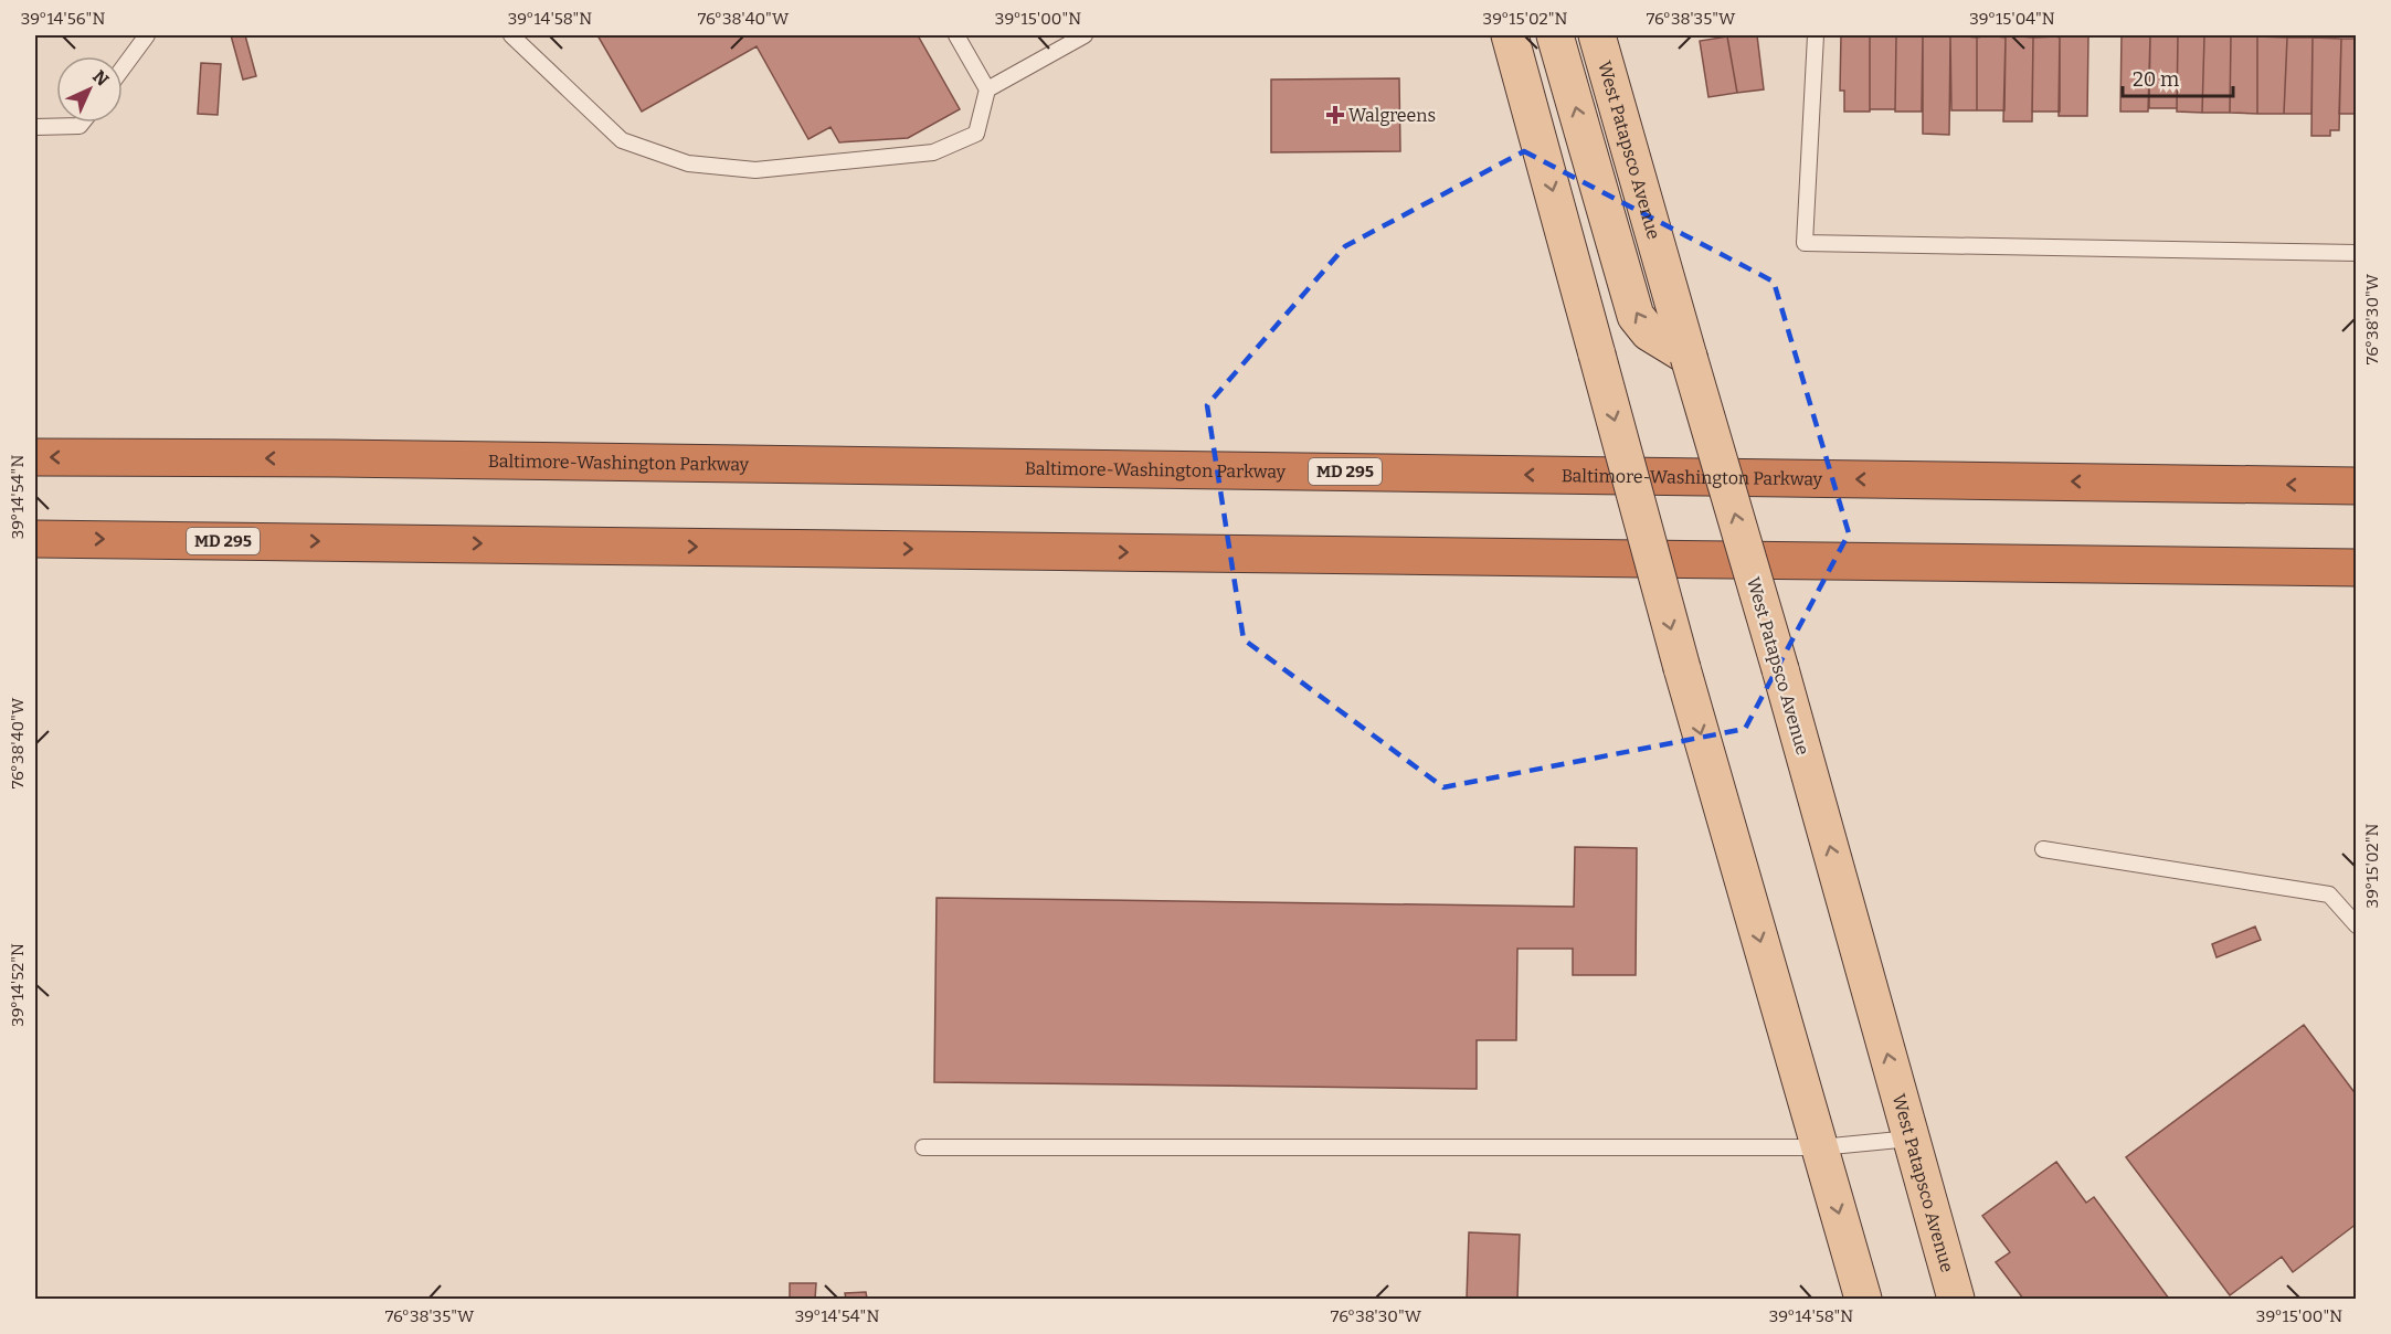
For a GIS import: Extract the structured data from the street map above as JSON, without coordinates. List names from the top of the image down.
{
  "streets": {
    "highway": ["Baltimore-Washington Parkway", "MD 295"],
    "main road": ["West Patapsco Avenue"]
  },
  "places": {
    "health": ["Walgreens"]
  },
  "scale_bar": "20 m",
  "north": "top right",
  "coordinates": [
    "39°14'56\"N",
    "39°14'58\"N",
    "76°38'40\"W",
    "39°15'00\"N",
    "39°15'02\"N",
    "76°38'35\"W",
    "39°15'04\"N",
    "76°38'30\"W",
    "39°14'54\"N",
    "39°14'52\"N"
  ]
}
